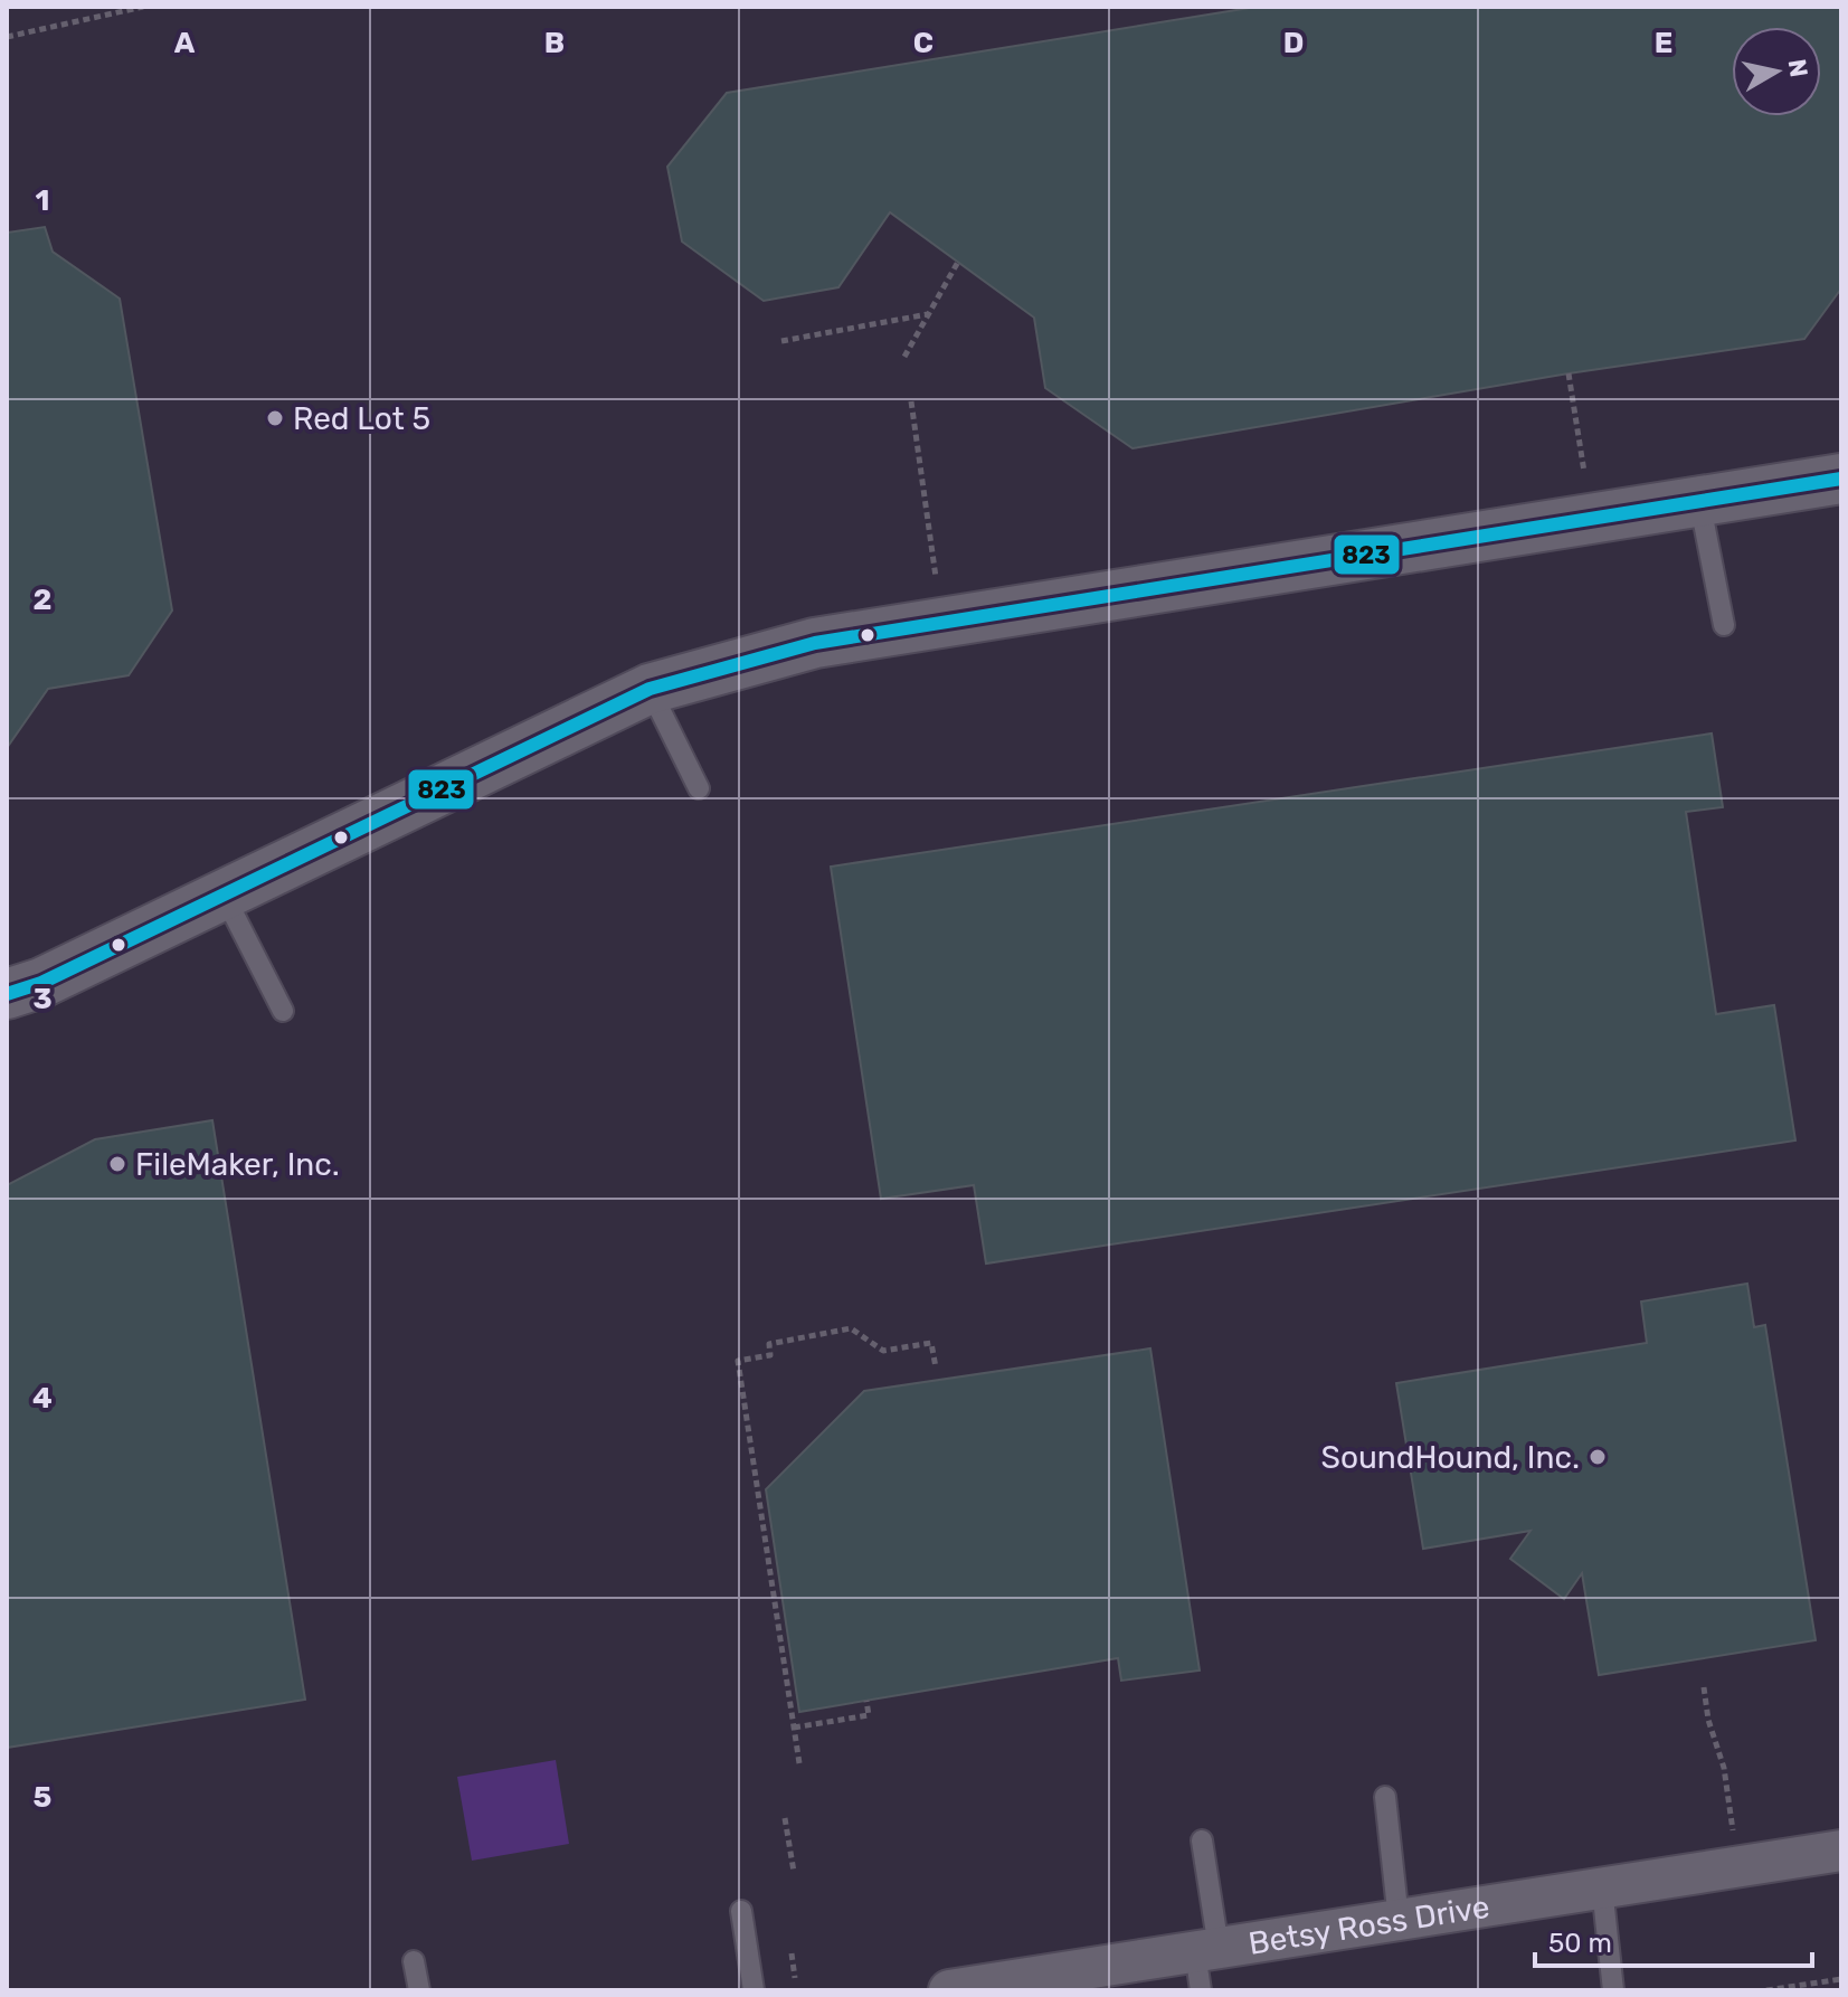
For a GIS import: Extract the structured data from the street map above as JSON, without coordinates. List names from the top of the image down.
{
  "streets": {
    "street": ["Betsy Ross Drive"]
  },
  "places": ["Red Lot 5", "FileMaker, Inc.", "SoundHound, Inc."],
  "lines": ["transit line 823"],
  "scale_bar": "50 m",
  "north": "right",
  "grid": {
    "columns": [
      "A",
      "B",
      "C",
      "D",
      "E"
    ],
    "rows": [
      "1",
      "2",
      "3",
      "4",
      "5"
    ]
  }
}
